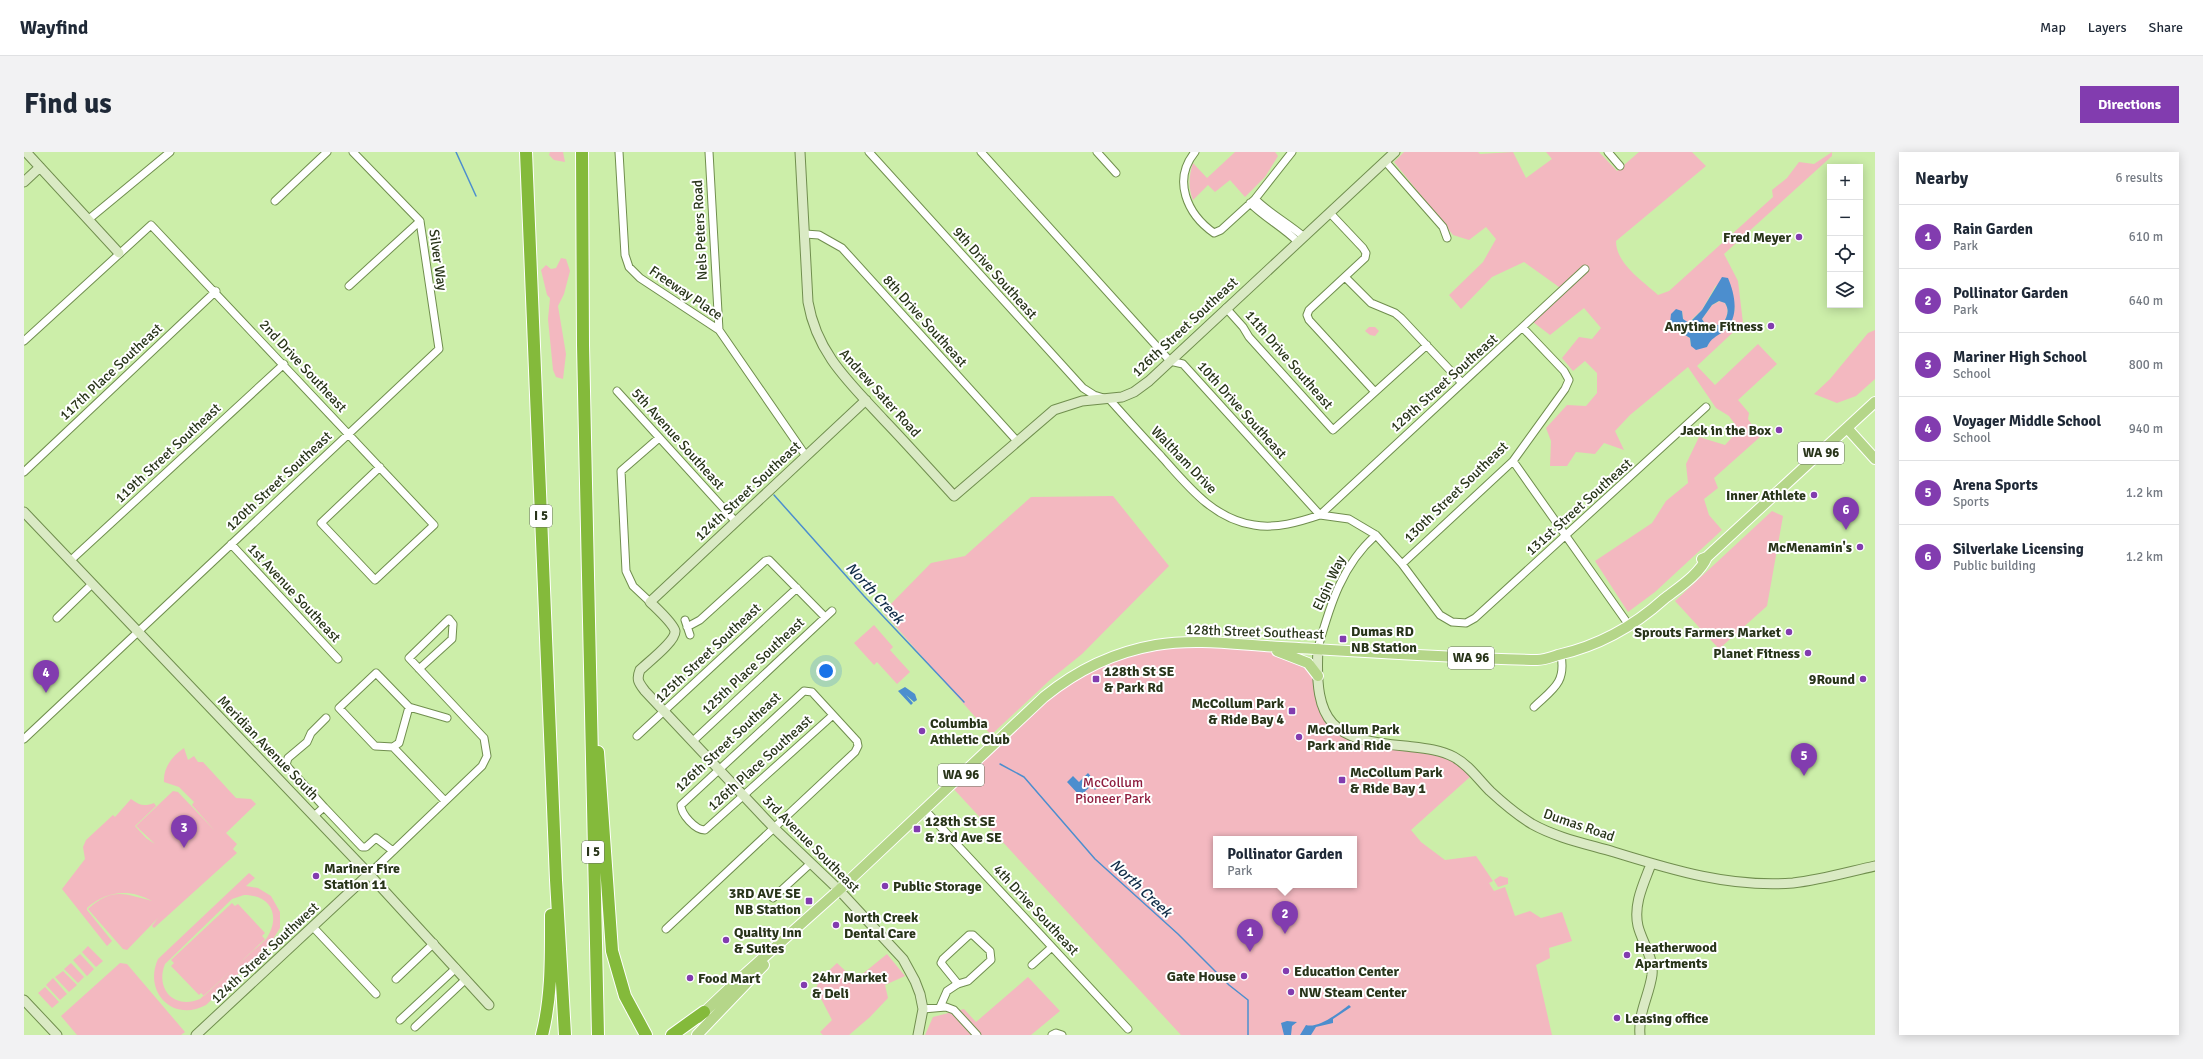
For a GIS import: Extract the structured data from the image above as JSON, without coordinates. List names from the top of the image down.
{
  "streets": {
    "highway": ["I 5"],
    "main road": ["WA 96", "128th Street Southeast"],
    "street": [
      "Nels Peters Road",
      "Silver Way",
      "9th Drive Southeast",
      "Freeway Place",
      "8th Drive Southeast",
      "126th Street Southeast",
      "11th Drive Southeast",
      "2nd Drive Southeast",
      "117th Place Southeast",
      "129th Street Southeast",
      "Andrew Sater Road",
      "10th Drive Southeast",
      "5th Avenue Southeast",
      "119th Street Southeast",
      "Waltham Drive",
      "120th Street Southeast",
      "124th Street Southeast",
      "130th Street Southeast",
      "131st Street Southeast",
      "Elgin Way",
      "1st Avenue Southeast",
      "125th Street Southeast",
      "125th Place Southeast",
      "Meridian Avenue South",
      "126th Place Southeast",
      "Dumas Road",
      "3rd Avenue Southeast",
      "4th Drive Southeast",
      "124th Street Southwest"
    ]
  },
  "crossings": [
    ["Nels Peters Road", "Freeway Place"],
    ["Silver Way", "120th Street Southeast"],
    ["9th Drive Southeast", "126th Street Southeast"],
    ["9th Drive Southeast", "Waltham Drive"],
    ["Freeway Place", "124th Street Southeast"],
    ["8th Drive Southeast", "126th Street Southeast"],
    ["8th Drive Southeast", "Andrew Sater Road"],
    ["126th Street Southeast", "11th Drive Southeast"],
    ["126th Street Southeast", "Andrew Sater Road"],
    ["126th Street Southeast", "10th Drive Southeast"],
    ["126th Street Southeast", "Waltham Drive"],
    ["126th Street Southeast", "126th Place Southeast"],
    ["126th Street Southeast", "3rd Avenue Southeast"],
    ["2nd Drive Southeast", "117th Place Southeast"],
    ["2nd Drive Southeast", "119th Street Southeast"],
    ["2nd Drive Southeast", "120th Street Southeast"],
    ["129th Street Southeast", "10th Drive Southeast"],
    ["129th Street Southeast", "Waltham Drive"],
    ["129th Street Southeast", "130th Street Southeast"],
    ["Andrew Sater Road", "124th Street Southeast"],
    ["10th Drive Southeast", "Waltham Drive"],
    ["5th Avenue Southeast", "124th Street Southeast"],
    ["119th Street Southeast", "Meridian Avenue South"],
    ["WA 96", "128th Street Southeast"],
    ["120th Street Southeast", "1st Avenue Southeast"],
    ["120th Street Southeast", "Meridian Avenue South"],
    ["124th Street Southeast", "3rd Avenue Southeast"],
    ["130th Street Southeast", "131st Street Southeast"],
    ["Elgin Way", "128th Street Southeast"],
    ["Elgin Way", "Dumas Road"],
    ["128th Street Southeast", "Dumas Road"],
    ["128th Street Southeast", "3rd Avenue Southeast"],
    ["128th Street Southeast", "4th Drive Southeast"],
    ["125th Street Southeast", "3rd Avenue Southeast"],
    ["125th Place Southeast", "3rd Avenue Southeast"],
    ["Meridian Avenue South", "124th Street Southwest"],
    ["126th Place Southeast", "3rd Avenue Southeast"]
  ],
  "water": ["North Creek"],
  "parks": ["McCollum Pioneer Park"],
  "places": {
    "other": [
      "Fred Meyer",
      "Anytime Fitness",
      "Jack in the Box",
      "Inner Athlete",
      "McMenamin's",
      "Sprouts Farmers Market",
      "Planet Fitness",
      "9Round",
      "Columbia Athletic Club",
      "McCollum Park Park and Ride",
      "Mariner Fire Station 11",
      "Public Storage",
      "North Creek Dental Care",
      "Quality Inn & Suites",
      "Heatherwood Apartments",
      "Education Center",
      "Gate House",
      "Food Mart",
      "24hr Market & Deli",
      "NW Steam Center",
      "Leasing office"
    ],
    "transit": [
      "Dumas RD NB Station",
      "128th St SE & Park Rd",
      "McCollum Park & Ride Bay 4",
      "McCollum Park & Ride Bay 1",
      "128th St SE & 3rd Ave SE",
      "3RD AVE SE NB Station"
    ]
  },
  "page": {
    "header": "Wayfind",
    "nav": ["Map", "Layers", "Share"],
    "buttons": "Directions",
    "title": "Find us",
    "heading": ["Nearby", "6 results"],
    "map_buttons": ["+", "−"],
    "list": [
      {
        "mark": "1",
        "name": "Rain Garden",
        "note": "Park",
        "value": "610 m"
      },
      {
        "mark": "2",
        "name": "Pollinator Garden",
        "note": "Park",
        "value": "640 m"
      },
      {
        "mark": "3",
        "name": "Mariner High School",
        "note": "School",
        "value": "800 m"
      },
      {
        "mark": "4",
        "name": "Voyager Middle School",
        "note": "School",
        "value": "940 m"
      },
      {
        "mark": "5",
        "name": "Arena Sports",
        "note": "Sports",
        "value": "1.2 km"
      },
      {
        "mark": "6",
        "name": "Silverlake Licensing",
        "note": "Public building",
        "value": "1.2 km"
      }
    ],
    "pins": [
      "6",
      "4",
      "5",
      "3",
      "2",
      "1"
    ],
    "popup": ["Pollinator Garden", "Park"]
  }
}
